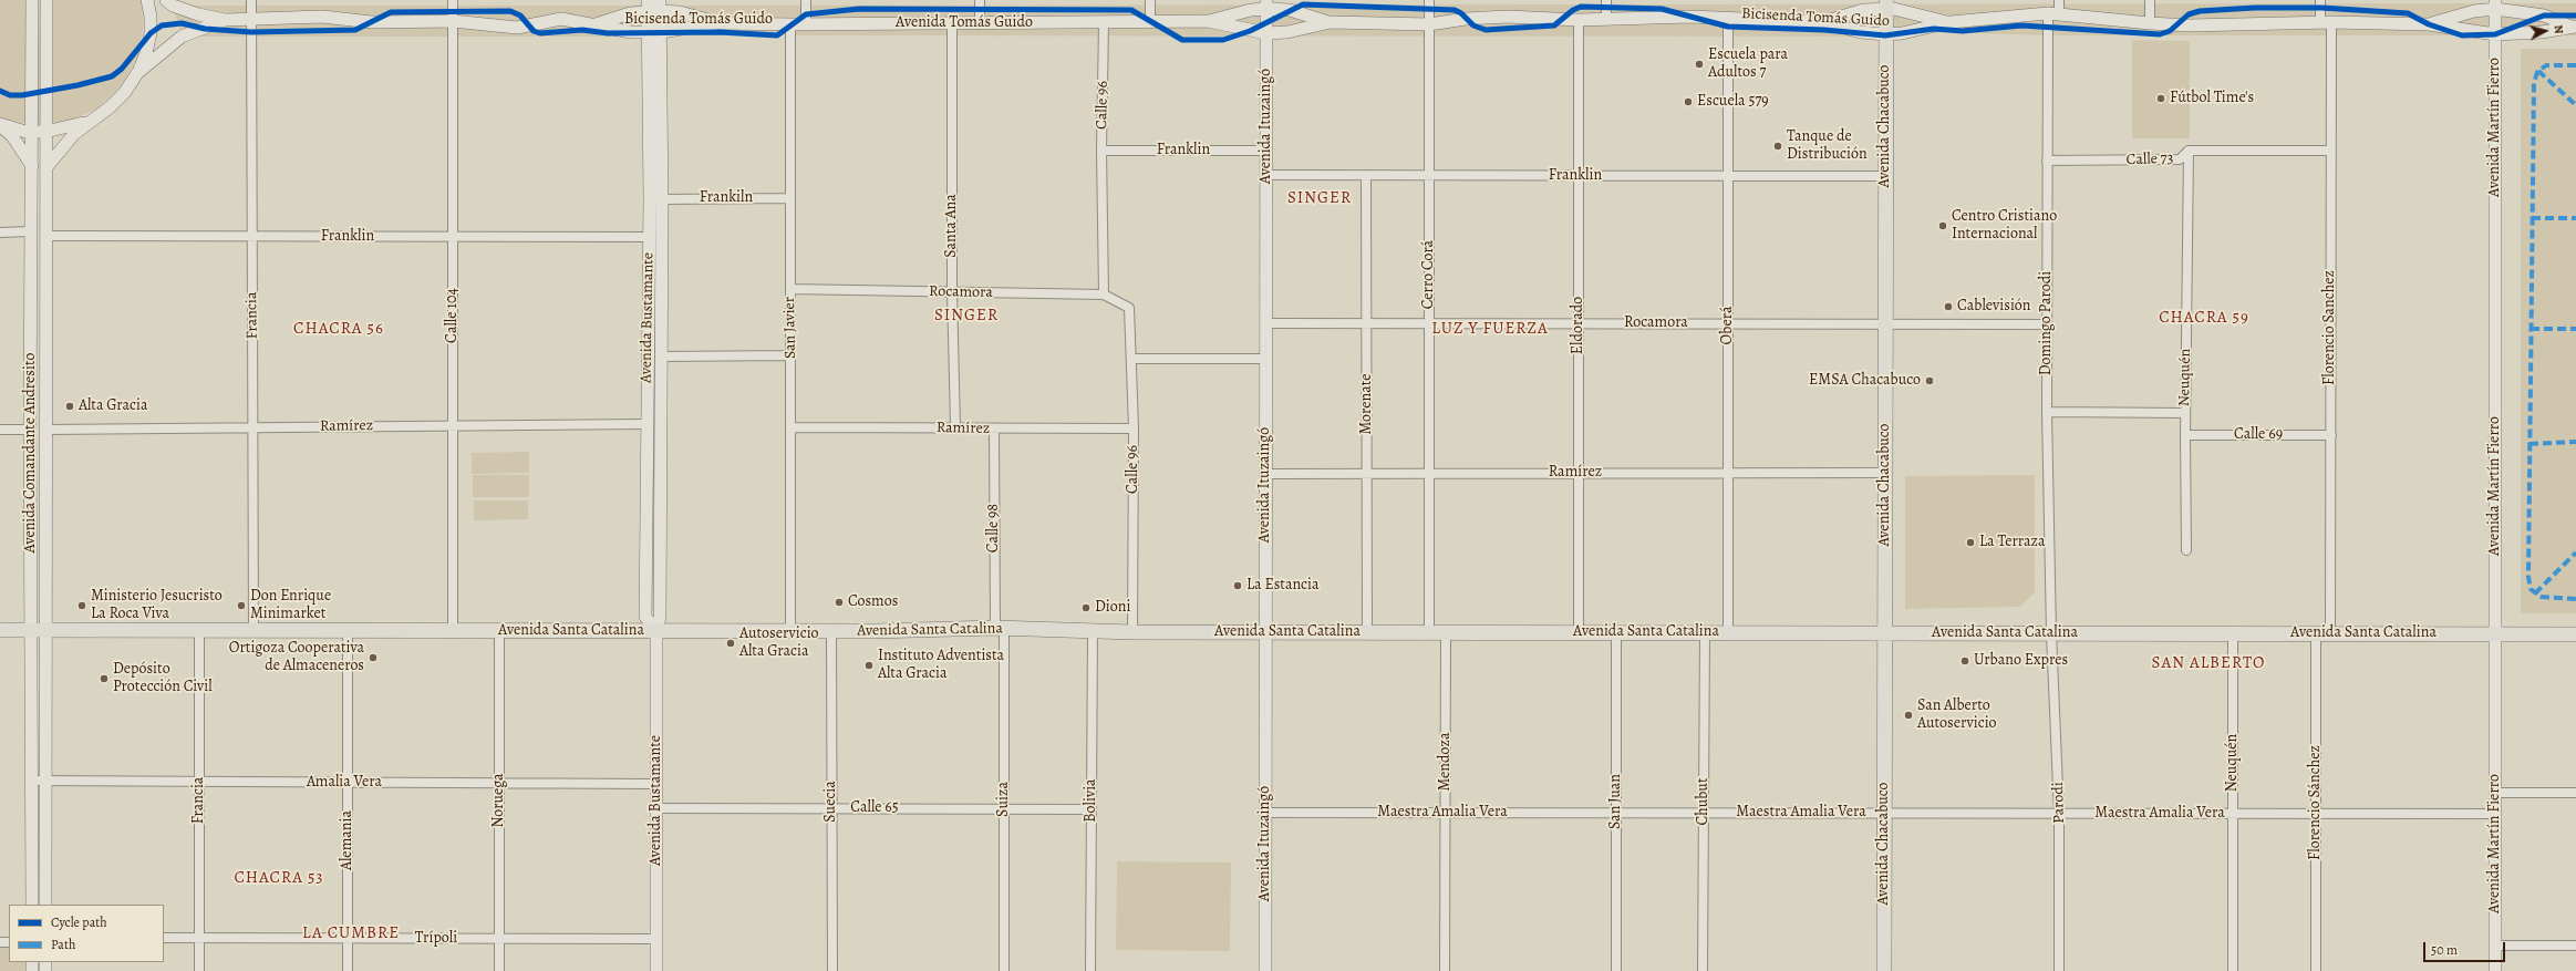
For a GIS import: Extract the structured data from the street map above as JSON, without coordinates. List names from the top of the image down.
{
  "streets": {
    "main road": [
      "Avenida Tomás Guido",
      "Avenida Ituzaingó",
      "Avenida Chacabuco",
      "Avenida Martín Fierro",
      "Avenida Bustamante",
      "Avenida Comandante Andresito",
      "Avenida Santa Catalina"
    ],
    "street": [
      "Calle 96",
      "Franklin",
      "Calle 73",
      "Frankiln",
      "Santa Ana",
      "Cerro Corá",
      "Rocamora",
      "Francia",
      "Calle 104",
      "Domingo Parodi",
      "Eldorado",
      "Oberá",
      "San Javier",
      "Florencio Sanchez",
      "Neuquén",
      "Morenate",
      "Ramírez",
      "Calle 69",
      "Calle 98",
      "Mendoza",
      "Amalia Vera",
      "Suiza",
      "Noruega",
      "Bolivia",
      "Suecia",
      "San Juan",
      "Chubut",
      "Parodi",
      "Florencio Sánchez",
      "Calle 65",
      "Maestra Amalia Vera",
      "Alemania",
      "Trípoli"
    ],
    "cycle path": ["Bicisenda Tomás Guido"]
  },
  "crossings": [
    ["Avenida Tomás Guido", "Calle 96"],
    ["Avenida Tomás Guido", "Avenida Ituzaingó"],
    ["Avenida Tomás Guido", "Avenida Chacabuco"],
    ["Avenida Tomás Guido", "Avenida Martín Fierro"],
    ["Avenida Tomás Guido", "Santa Ana"],
    ["Avenida Tomás Guido", "Cerro Corá"],
    ["Avenida Tomás Guido", "Francia"],
    ["Avenida Tomás Guido", "Calle 104"],
    ["Avenida Tomás Guido", "Avenida Bustamante"],
    ["Avenida Tomás Guido", "Domingo Parodi"],
    ["Avenida Tomás Guido", "Eldorado"],
    ["Avenida Tomás Guido", "Oberá"],
    ["Avenida Tomás Guido", "San Javier"],
    ["Avenida Tomás Guido", "Florencio Sanchez"],
    ["Avenida Tomás Guido", "Avenida Comandante Andresito"],
    ["Calle 96", "Franklin"],
    ["Calle 96", "Rocamora"],
    ["Calle 96", "Ramírez"],
    ["Calle 96", "Avenida Santa Catalina"],
    ["Avenida Ituzaingó", "Franklin"],
    ["Avenida Ituzaingó", "Rocamora"],
    ["Avenida Ituzaingó", "Ramírez"],
    ["Avenida Ituzaingó", "Avenida Santa Catalina"],
    ["Avenida Ituzaingó", "Maestra Amalia Vera"],
    ["Avenida Chacabuco", "Franklin"],
    ["Avenida Chacabuco", "Rocamora"],
    ["Avenida Chacabuco", "Ramírez"],
    ["Avenida Chacabuco", "Avenida Santa Catalina"],
    ["Avenida Chacabuco", "Maestra Amalia Vera"],
    ["Avenida Martín Fierro", "Avenida Santa Catalina"],
    ["Avenida Martín Fierro", "Maestra Amalia Vera"],
    ["Franklin", "Cerro Corá"],
    ["Franklin", "Francia"],
    ["Franklin", "Calle 104"],
    ["Franklin", "Avenida Bustamante"],
    ["Franklin", "Eldorado"],
    ["Franklin", "Oberá"],
    ["Franklin", "Morenate"],
    ["Franklin", "Avenida Comandante Andresito"],
    ["Calle 73", "Domingo Parodi"],
    ["Calle 73", "Florencio Sanchez"],
    ["Calle 73", "Neuquén"],
    ["Frankiln", "Avenida Bustamante"],
    ["Frankiln", "San Javier"],
    ["Santa Ana", "Rocamora"],
    ["Santa Ana", "Ramírez"],
    ["Cerro Corá", "Rocamora"],
    ["Cerro Corá", "Ramírez"],
    ["Cerro Corá", "Avenida Santa Catalina"],
    ["Rocamora", "Domingo Parodi"],
    ["Rocamora", "Eldorado"],
    ["Rocamora", "Oberá"],
    ["Rocamora", "San Javier"],
    ["Rocamora", "Morenate"],
    ["Francia", "Ramírez"],
    ["Francia", "Avenida Santa Catalina"],
    ["Francia", "Amalia Vera"],
    ["Francia", "Trípoli"],
    ["Calle 104", "Ramírez"],
    ["Calle 104", "Avenida Santa Catalina"],
    ["Avenida Bustamante", "Ramírez"],
    ["Avenida Bustamante", "Avenida Santa Catalina"],
    ["Avenida Bustamante", "Amalia Vera"],
    ["Avenida Bustamante", "Calle 65"],
    ["Avenida Bustamante", "Trípoli"],
    ["Domingo Parodi", "Avenida Santa Catalina"],
    ["Domingo Parodi", "Parodi"],
    ["Eldorado", "Ramírez"],
    ["Eldorado", "Avenida Santa Catalina"],
    ["Oberá", "Ramírez"],
    ["Oberá", "Avenida Santa Catalina"],
    ["San Javier", "Ramírez"],
    ["San Javier", "Avenida Santa Catalina"],
    ["Florencio Sanchez", "Calle 69"],
    ["Florencio Sanchez", "Avenida Santa Catalina"],
    ["Neuquén", "Calle 69"],
    ["Neuquén", "Avenida Santa Catalina"],
    ["Neuquén", "Maestra Amalia Vera"],
    ["Morenate", "Ramírez"],
    ["Morenate", "Avenida Santa Catalina"],
    ["Ramírez", "Avenida Comandante Andresito"],
    ["Ramírez", "Calle 98"],
    ["Avenida Comandante Andresito", "Avenida Santa Catalina"],
    ["Avenida Comandante Andresito", "Amalia Vera"],
    ["Calle 98", "Avenida Santa Catalina"],
    ["Calle 98", "Suiza"],
    ["Avenida Santa Catalina", "Mendoza"],
    ["Avenida Santa Catalina", "Suiza"],
    ["Avenida Santa Catalina", "Noruega"],
    ["Avenida Santa Catalina", "Bolivia"],
    ["Avenida Santa Catalina", "Suecia"],
    ["Avenida Santa Catalina", "San Juan"],
    ["Avenida Santa Catalina", "Chubut"],
    ["Avenida Santa Catalina", "Parodi"],
    ["Avenida Santa Catalina", "Florencio Sánchez"],
    ["Avenida Santa Catalina", "Alemania"],
    ["Mendoza", "Maestra Amalia Vera"],
    ["Amalia Vera", "Noruega"],
    ["Amalia Vera", "Alemania"],
    ["Suiza", "Calle 65"],
    ["Noruega", "Trípoli"],
    ["Bolivia", "Calle 65"],
    ["Suecia", "Calle 65"],
    ["San Juan", "Maestra Amalia Vera"],
    ["Chubut", "Maestra Amalia Vera"],
    ["Parodi", "Maestra Amalia Vera"],
    ["Florencio Sánchez", "Maestra Amalia Vera"],
    ["Alemania", "Trípoli"]
  ],
  "districts": [
    "SINGER",
    "SINGER",
    "CHACRA 59",
    "CHACRA 56",
    "LUZ Y FUERZA",
    "SAN ALBERTO",
    "CHACRA 53",
    "LA CUMBRE"
  ],
  "places": [
    "Escuela para Adultos 7",
    "Fútbol Time's",
    "Escuela 579",
    "Tanque de Distribución",
    "Centro Cristiano Internacional",
    "Cablevisión",
    "EMSA Chacabuco",
    "Alta Gracia",
    "La Terraza",
    "La Estancia",
    "Cosmos",
    "Ministerio Jesucristo La Roca Viva",
    "Don Enrique Minimarket",
    "Dioni",
    "Autoservicio Alta Gracia",
    "Ortigoza Cooperativa de Almaceneros",
    "Urbano Expres",
    "Instituto Adventista Alta Gracia",
    "Depósito Protección Civil",
    "San Alberto Autoservicio"
  ],
  "legend": ["Cycle path", "Path"],
  "scale_bar": "50 m",
  "north": "right"
}
